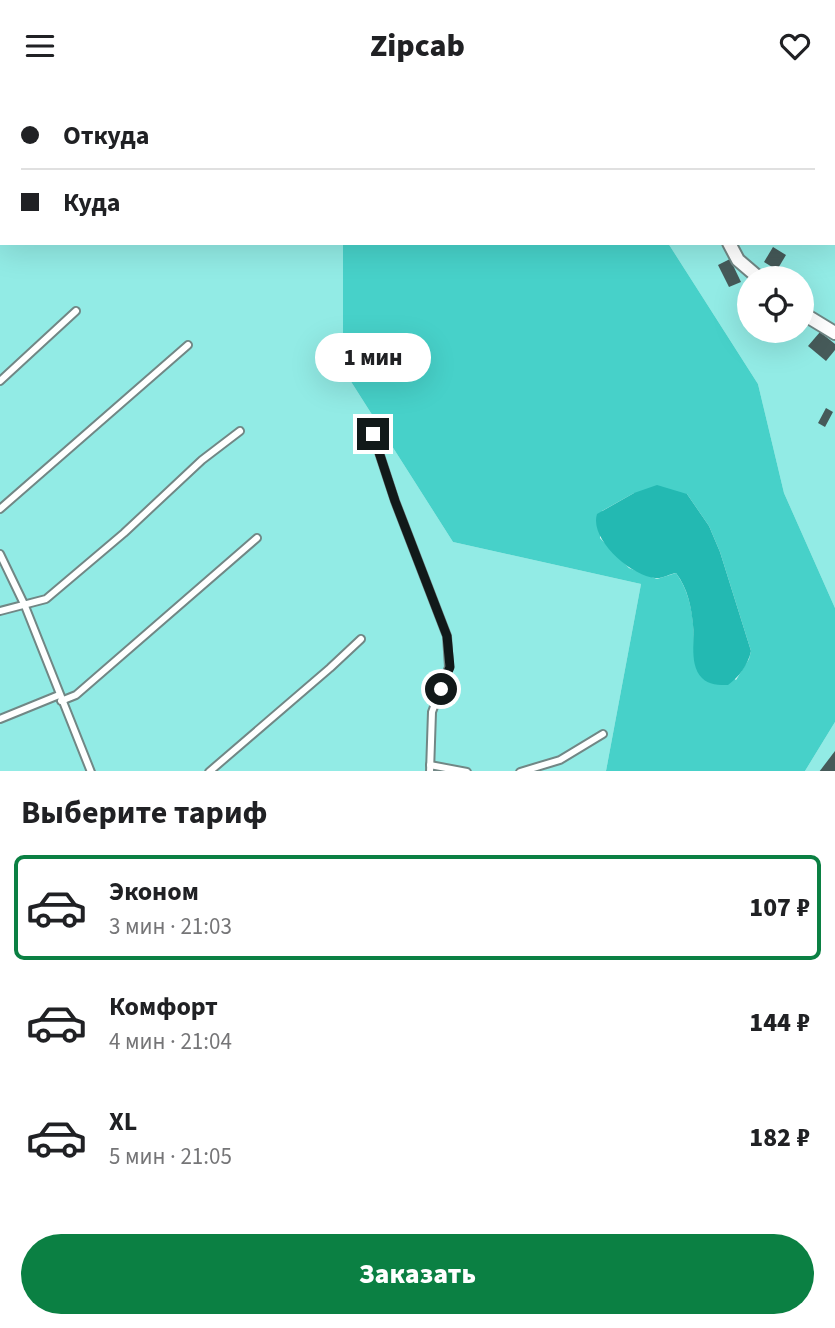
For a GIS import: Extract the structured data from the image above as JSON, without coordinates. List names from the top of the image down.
{
  "page": {
    "header": "Zipcab",
    "banner": ["Откуда", "Куда"],
    "bubble": "1 мин",
    "heading": "Выберите тариф",
    "list": [
      {
        "name": "Эконом",
        "note": "3 мин · 21:03",
        "value": "107 ₽"
      },
      {
        "name": "Комфорт",
        "note": "4 мин · 21:04",
        "value": "144 ₽"
      },
      {
        "name": "XL",
        "note": "5 мин · 21:05",
        "value": "182 ₽"
      }
    ],
    "buttons": "Заказать"
  }
}
